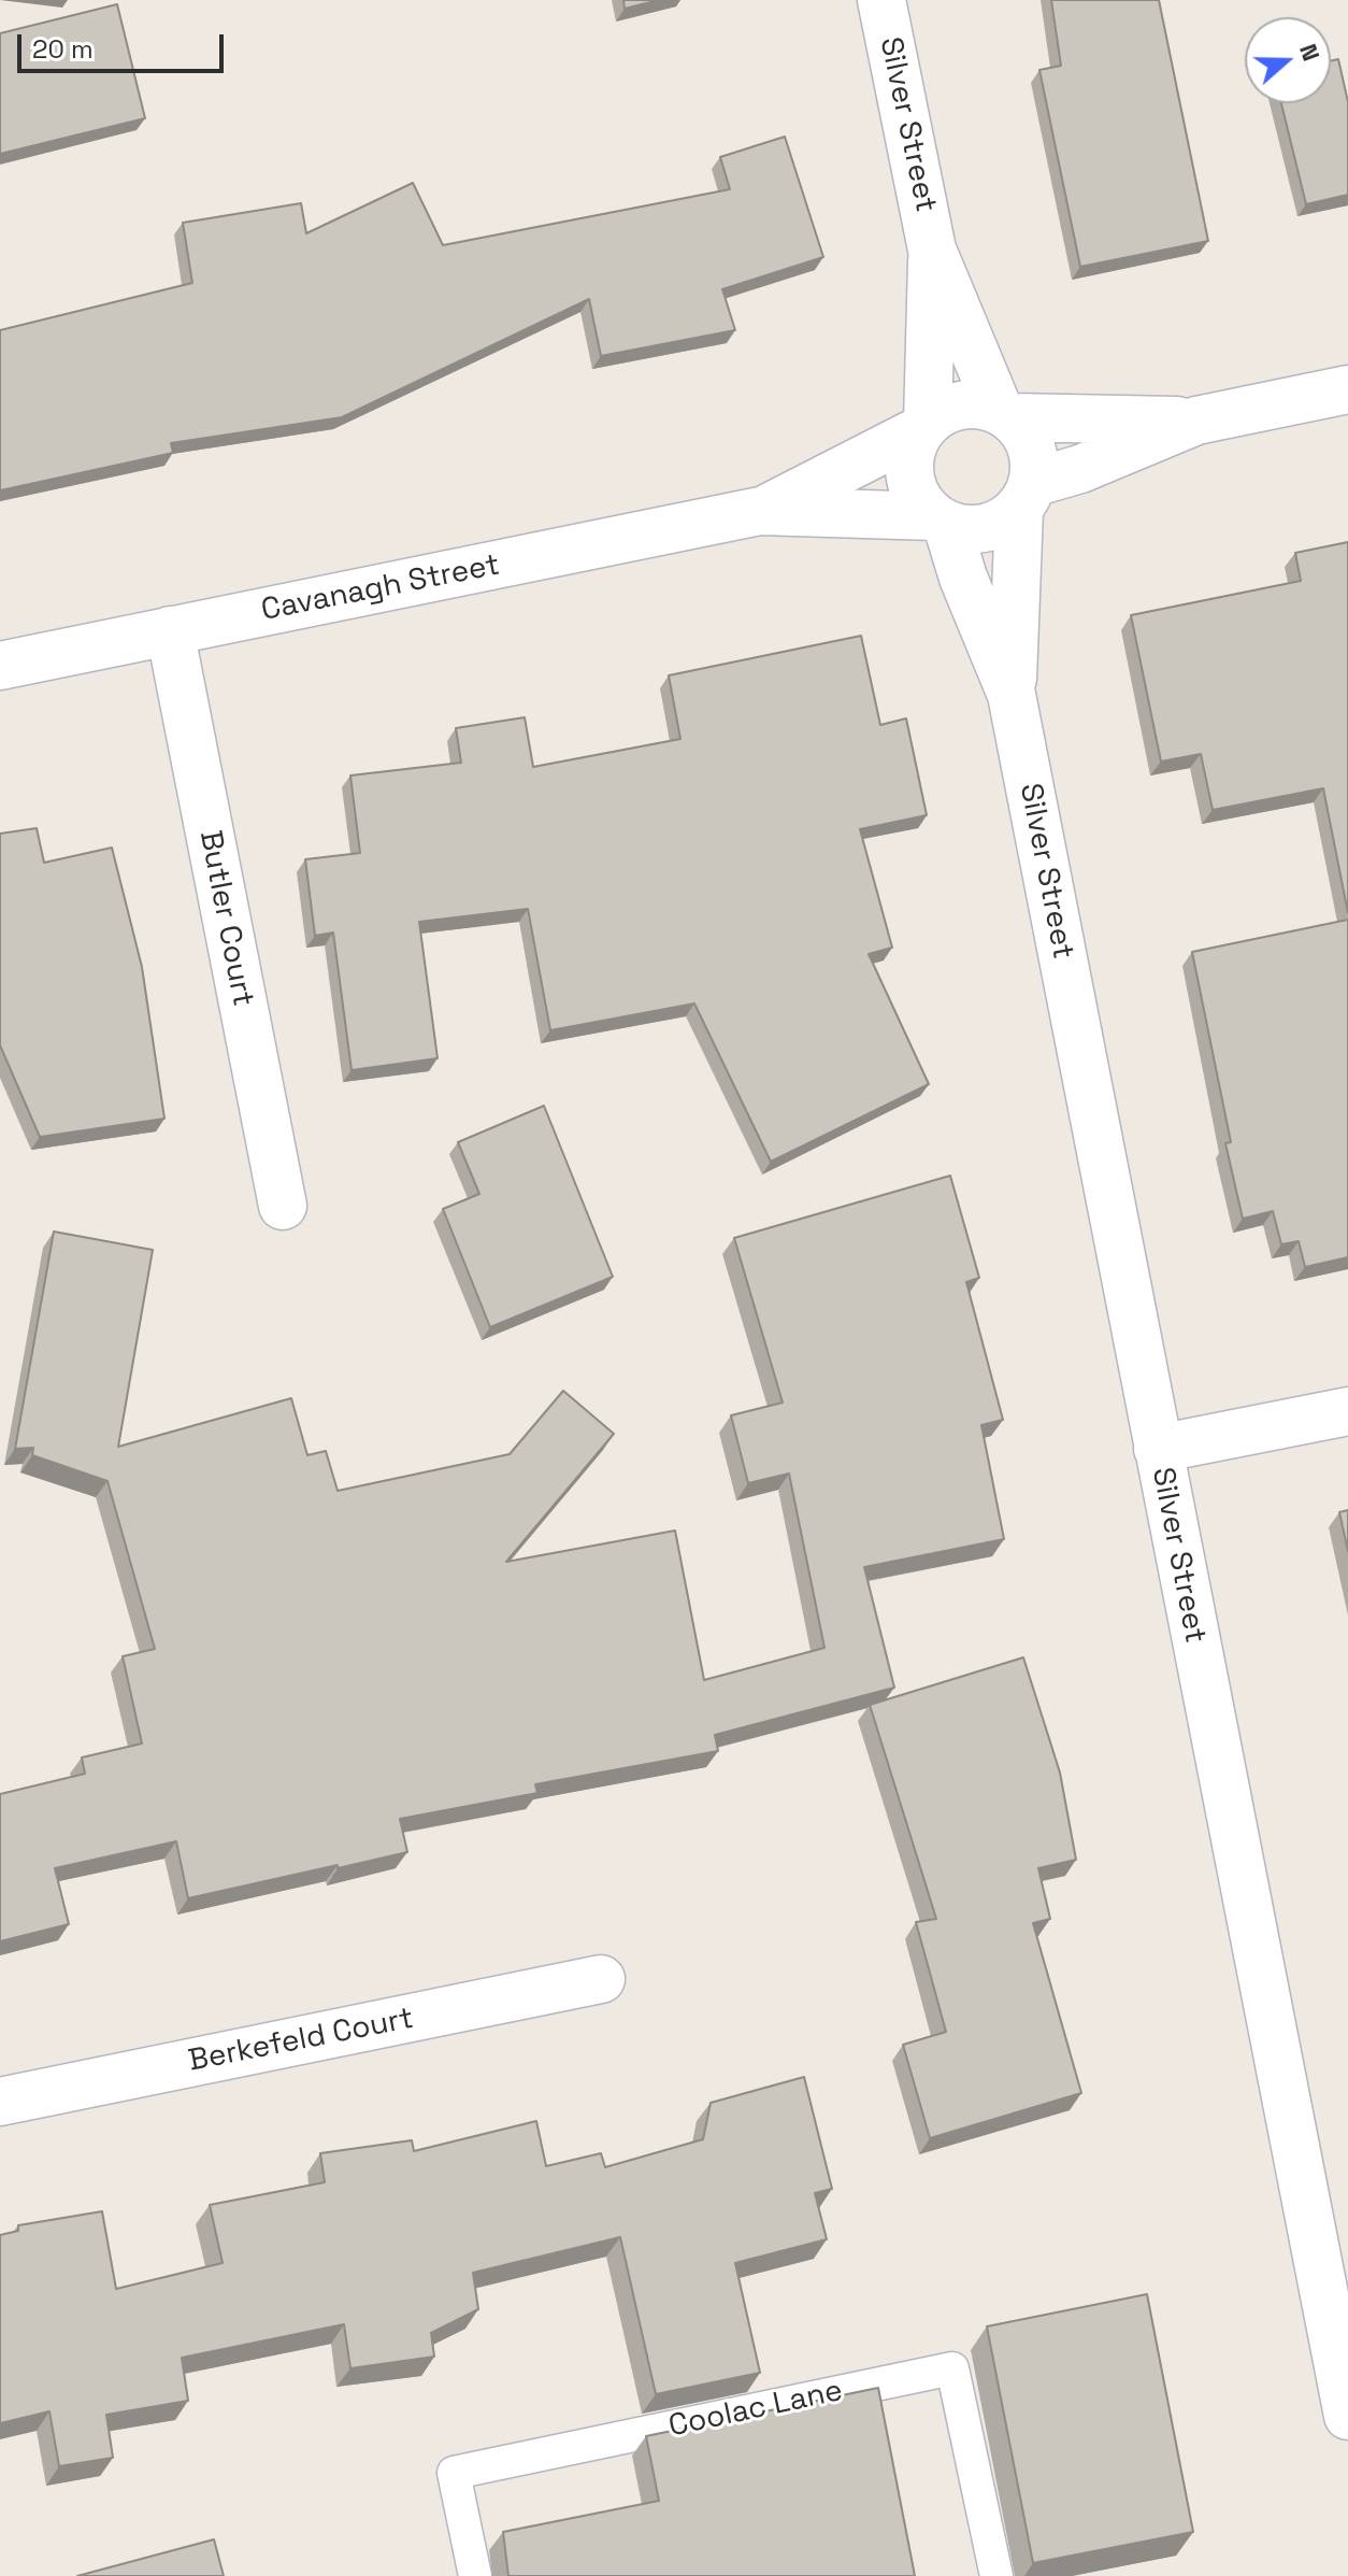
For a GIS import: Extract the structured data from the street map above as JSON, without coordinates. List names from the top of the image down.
{
  "streets": {
    "street": [
      "Silver Street",
      "Cavanagh Street",
      "Butler Court",
      "Berkefeld Court"
    ],
    "lane": ["Coolac Lane"]
  },
  "crossings": [
    ["Silver Street", "Cavanagh Street"],
    ["Cavanagh Street", "Butler Court"]
  ],
  "scale_bar": "20 m",
  "north": "right"
}
